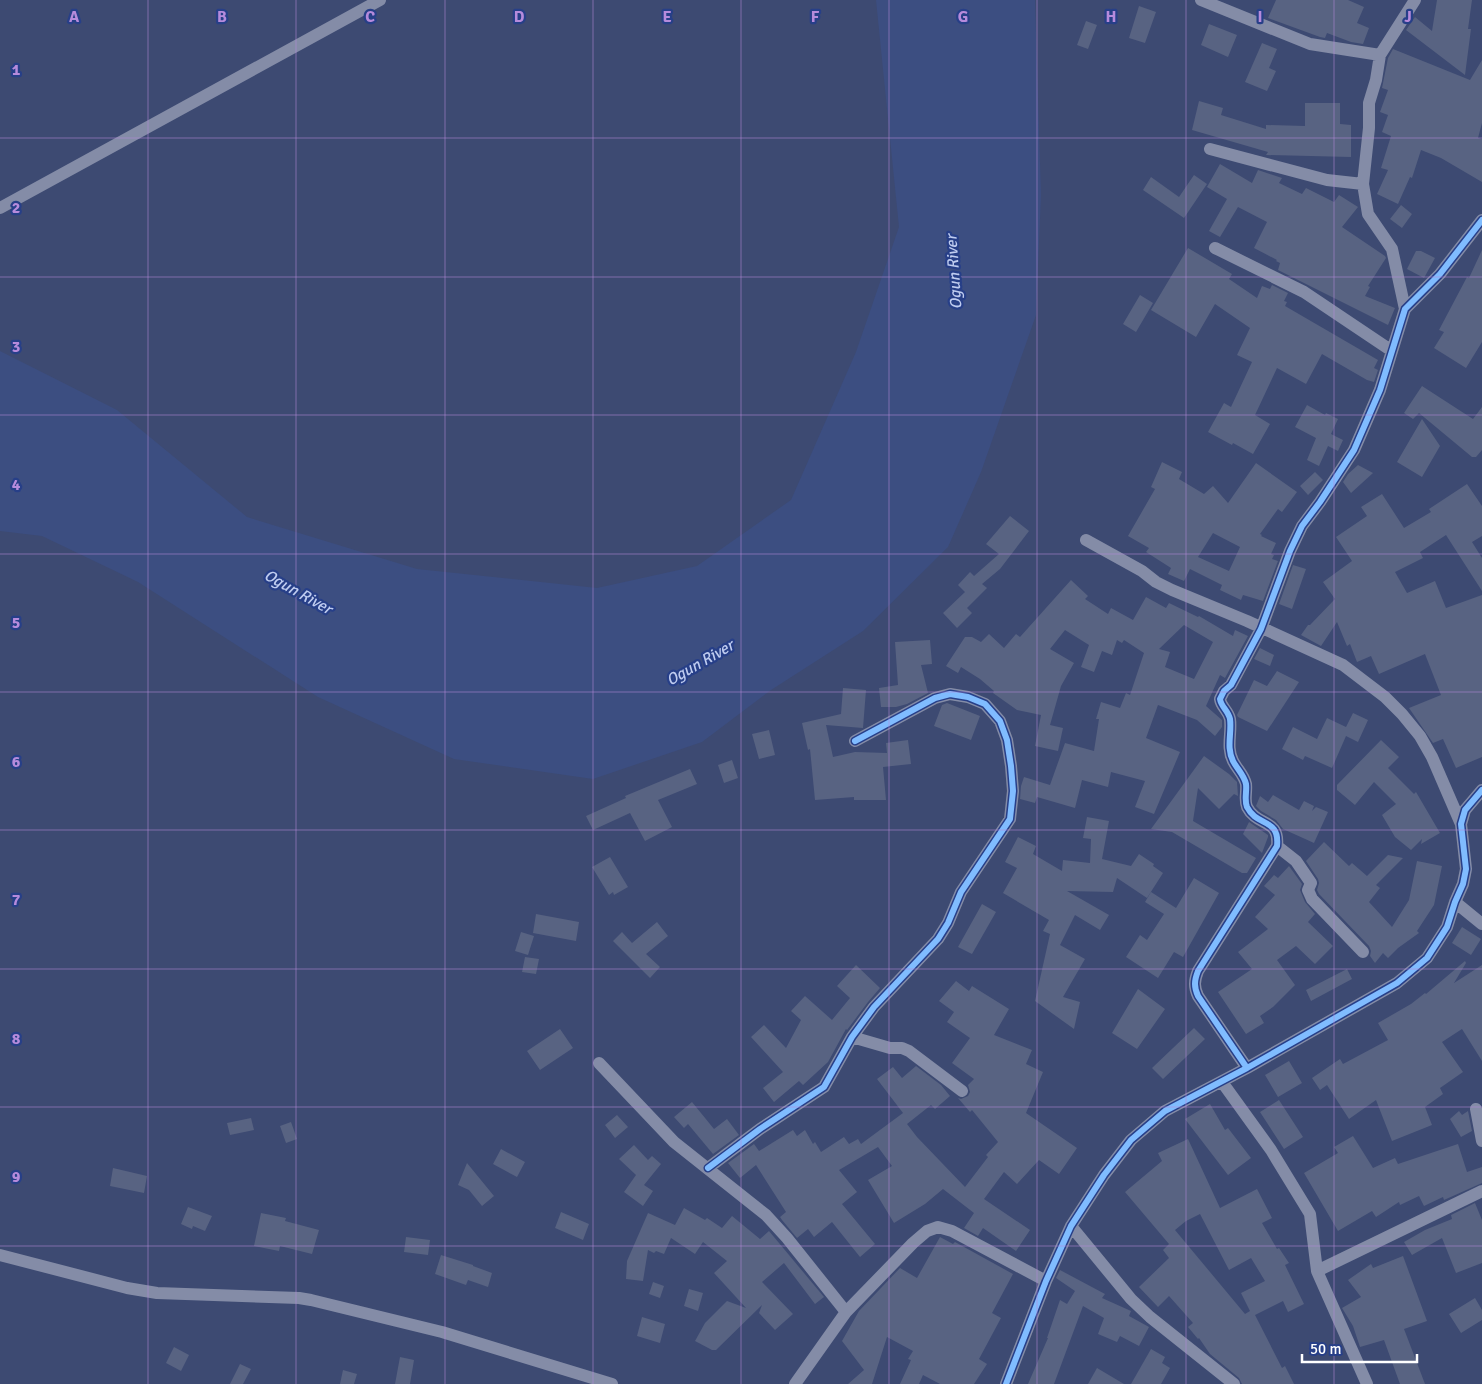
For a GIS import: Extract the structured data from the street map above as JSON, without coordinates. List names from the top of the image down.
{
  "water": ["Ogun River"],
  "scale_bar": "50 m",
  "grid": {
    "columns": [
      "A",
      "B",
      "C",
      "D",
      "E",
      "F",
      "G",
      "H",
      "I",
      "J"
    ],
    "rows": [
      "1",
      "2",
      "3",
      "4",
      "5",
      "6",
      "7",
      "8",
      "9"
    ]
  }
}
